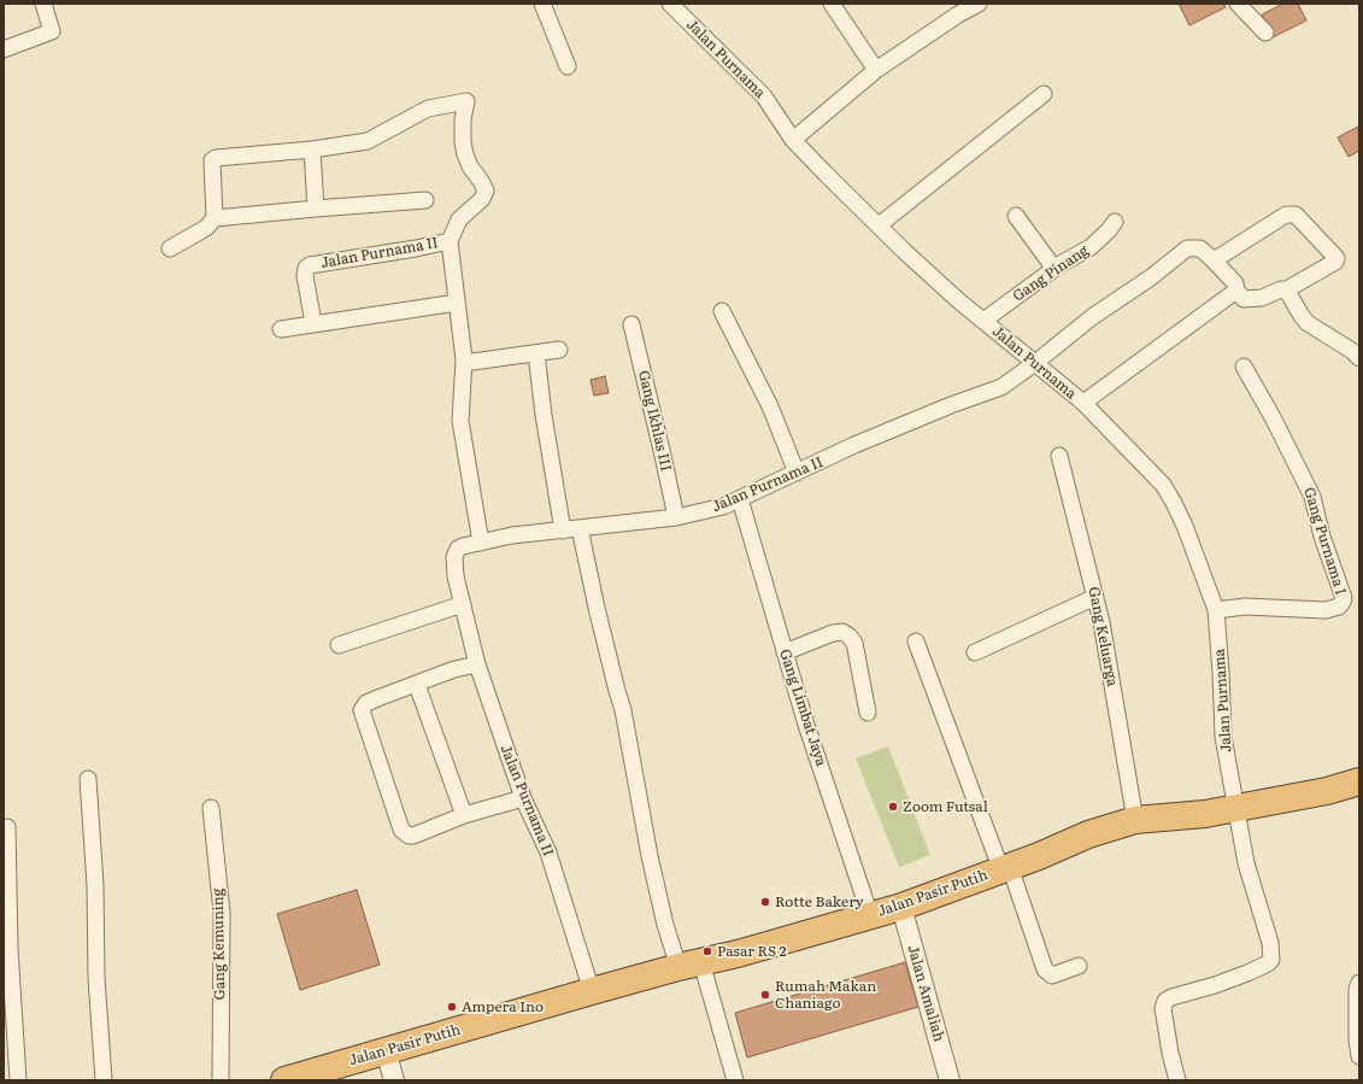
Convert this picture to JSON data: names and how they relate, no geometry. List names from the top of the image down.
{
  "streets": {
    "highway": ["Jalan Pasir Putih"],
    "street": [
      "Jalan Purnama",
      "Jalan Purnama II",
      "Gang Pinang",
      "Gang Ikhlas III",
      "Gang Purnama I",
      "Gang Keluarga",
      "Gang Limbat Jaya",
      "Gang Kemuning",
      "Jalan Amaliah"
    ]
  },
  "crossings": [
    ["Jalan Purnama", "Jalan Purnama II"],
    ["Jalan Purnama", "Gang Pinang"],
    ["Jalan Purnama", "Gang Purnama I"],
    ["Jalan Purnama", "Jalan Pasir Putih"],
    ["Jalan Purnama II", "Gang Ikhlas III"],
    ["Jalan Purnama II", "Gang Limbat Jaya"],
    ["Jalan Purnama II", "Jalan Pasir Putih"],
    ["Gang Keluarga", "Jalan Pasir Putih"],
    ["Gang Limbat Jaya", "Jalan Pasir Putih"],
    ["Jalan Pasir Putih", "Jalan Amaliah"]
  ],
  "places": [
    "Zoom Futsal",
    "Rotte Bakery",
    "Pasar RS 2",
    "Rumah Makan Chaniago",
    "Ampera Ino"
  ]
}
